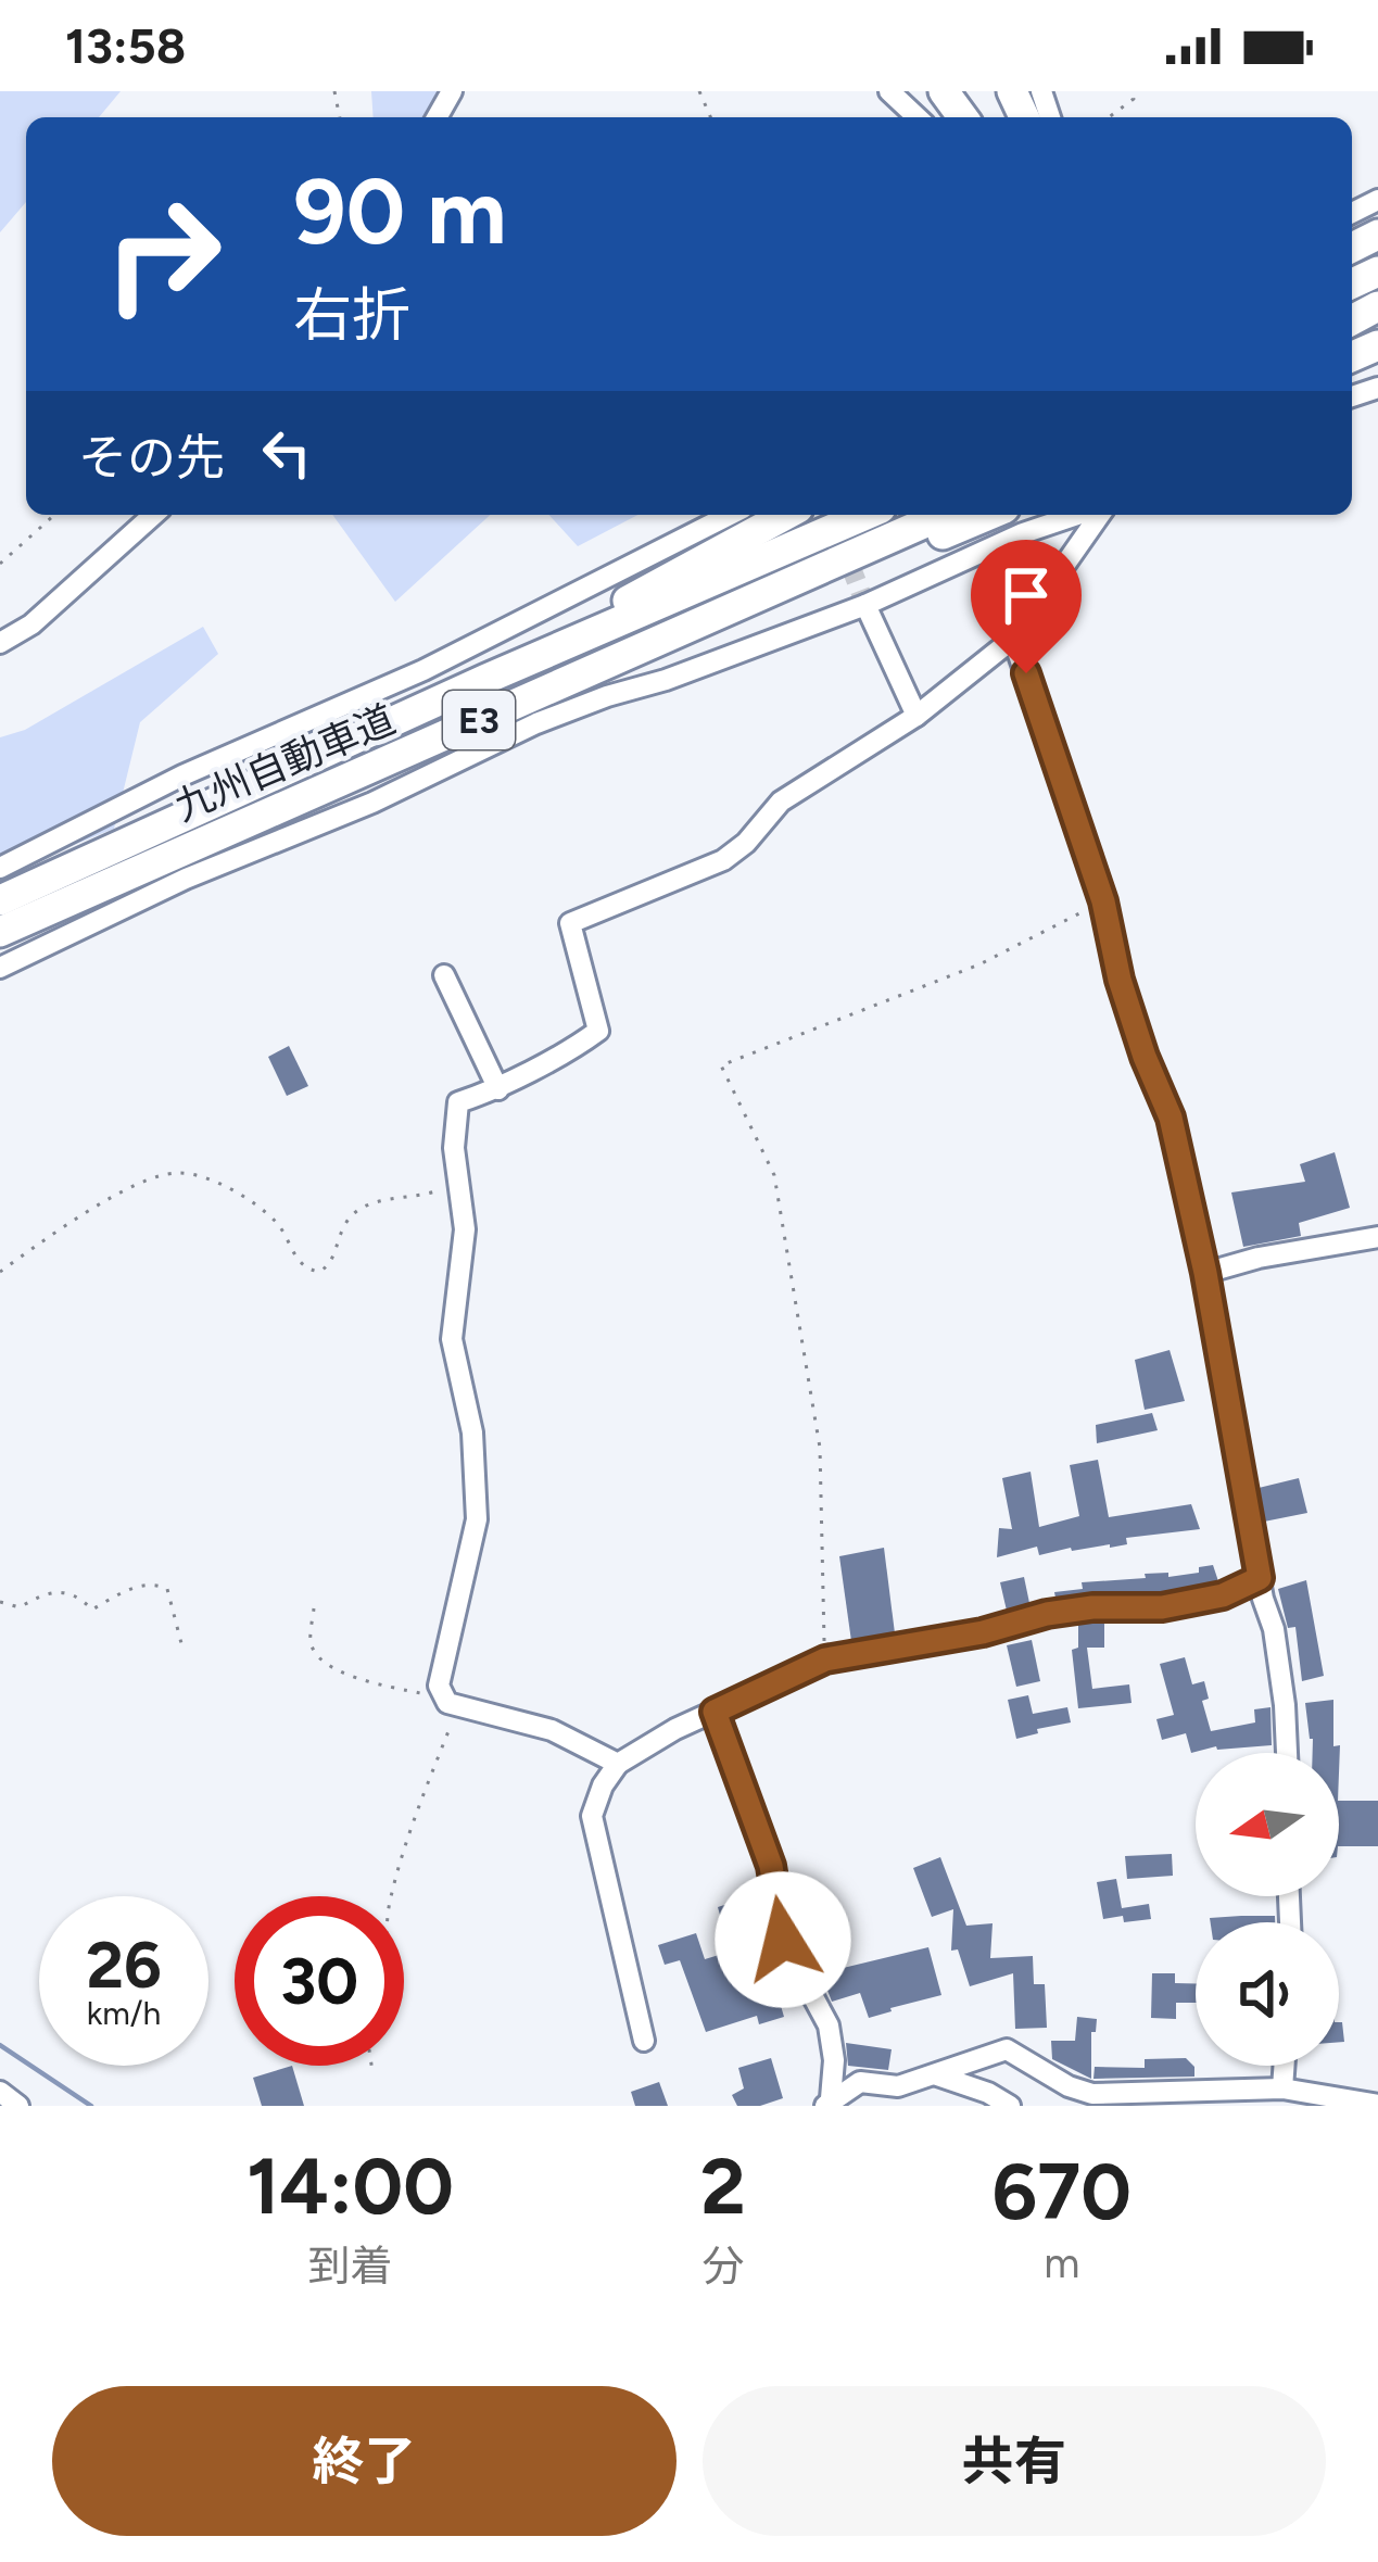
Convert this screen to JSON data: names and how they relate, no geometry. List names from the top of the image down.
{
  "streets": {
    "highway": ["E3", "九州自動車道"]
  },
  "north": "left",
  "page": {
    "status": "13:58",
    "turn": ["90 m", "右折"],
    "then": "その先",
    "speed": "26 km/h",
    "limit": "30",
    "eta": [
      "14:00",
      "到着",
      "2",
      "分",
      "670",
      "m"
    ],
    "buttons": ["終了", "共有"]
  }
}
